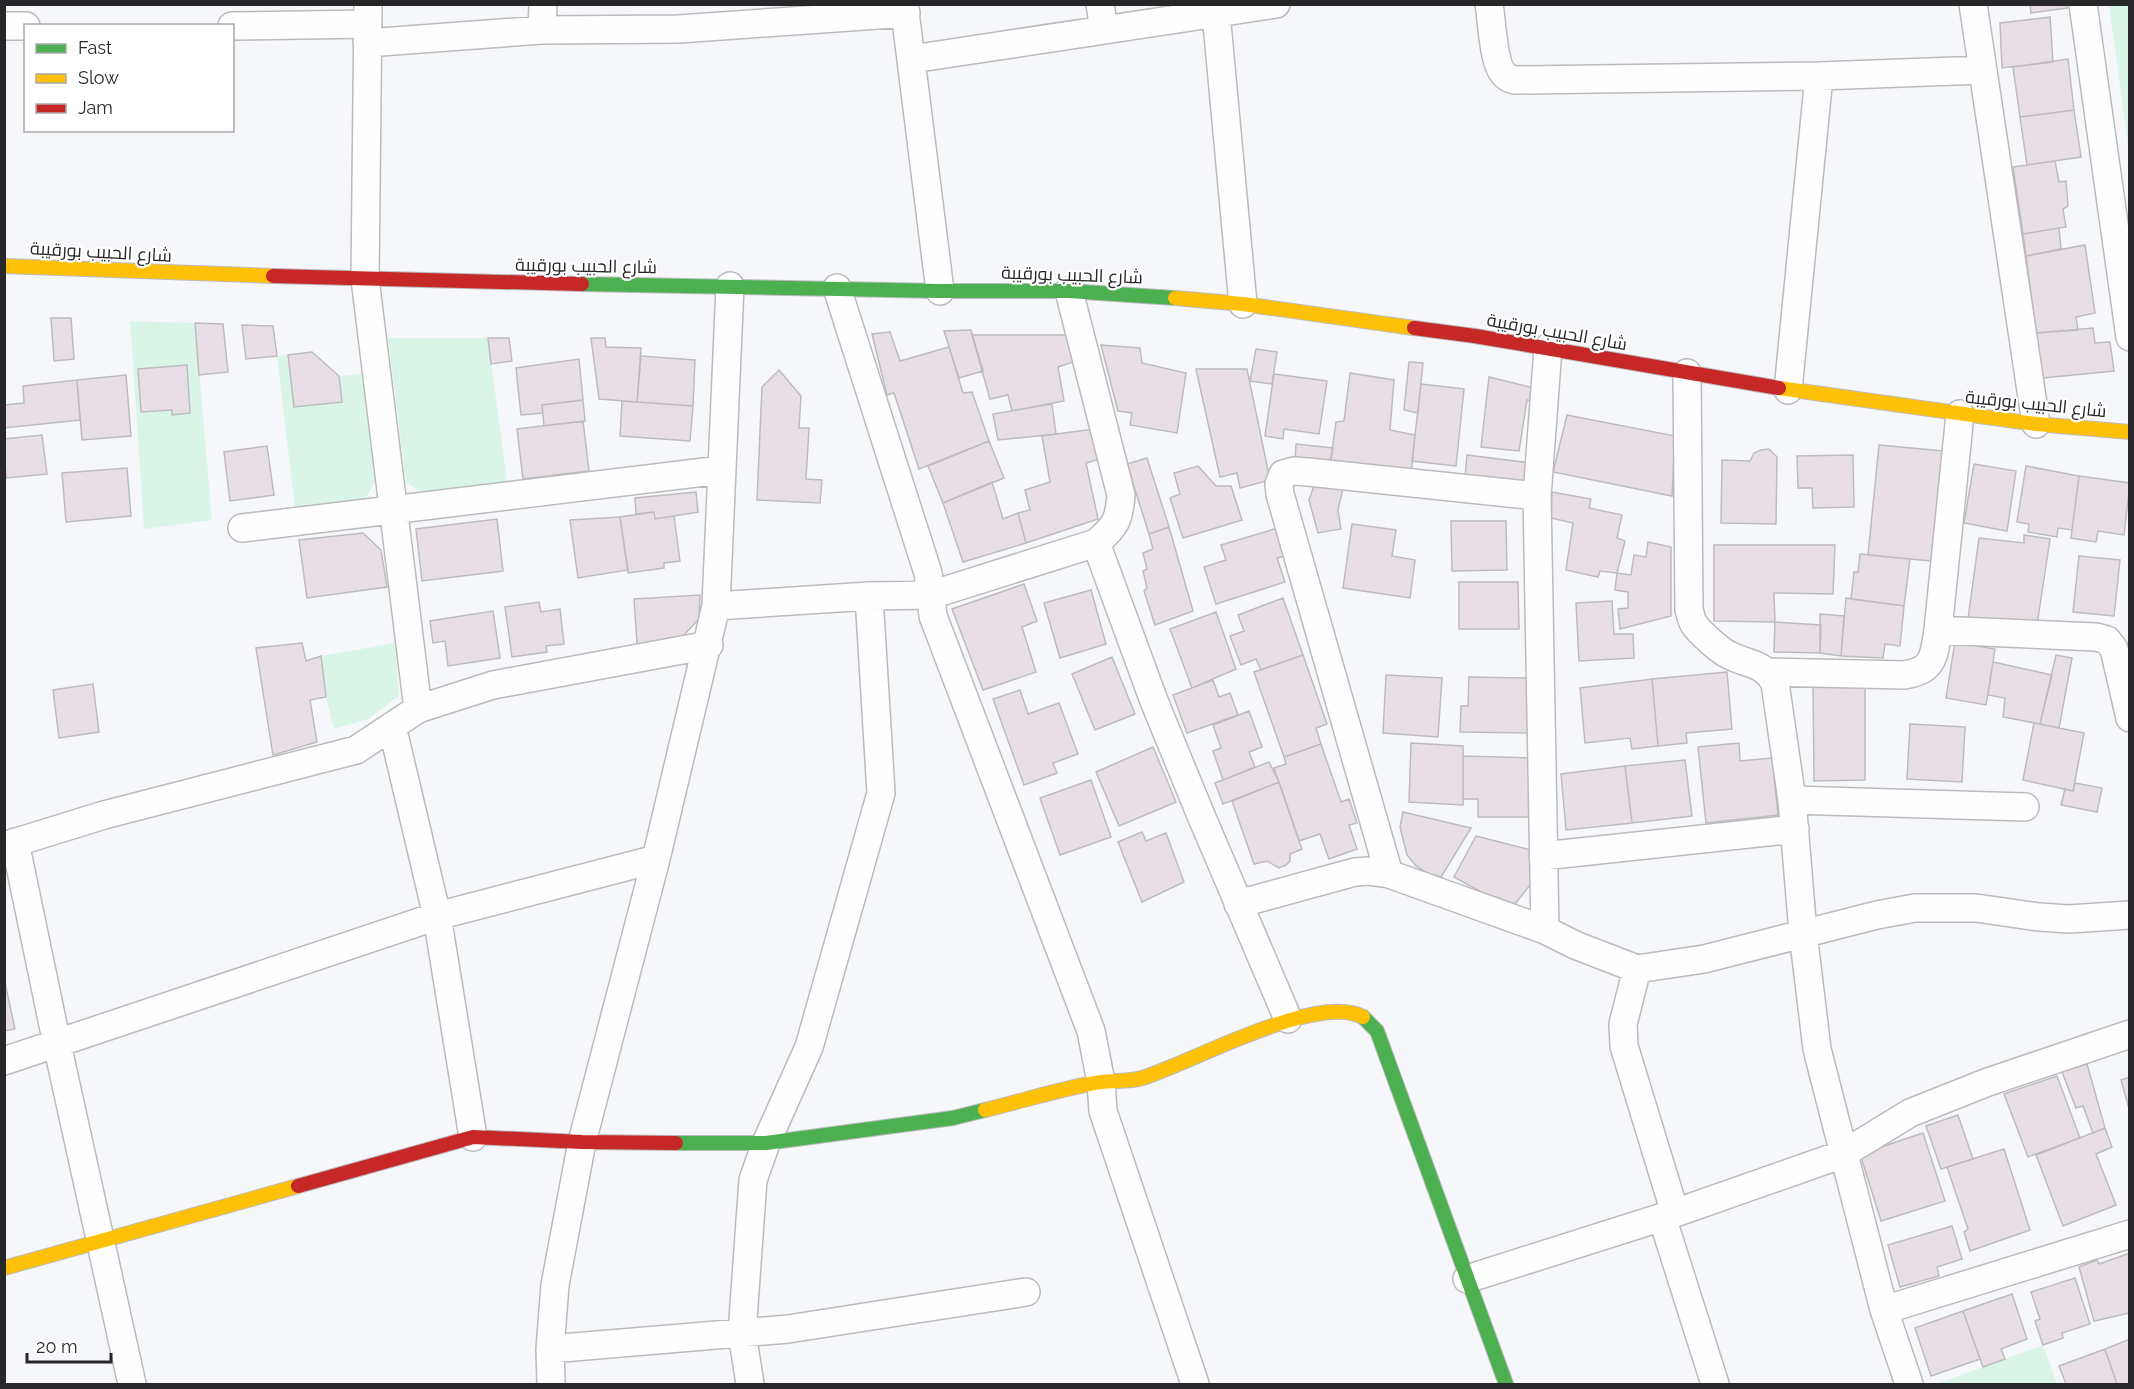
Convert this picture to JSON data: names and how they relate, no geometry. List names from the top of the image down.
{
  "streets": {
    "street": ["شارع الحبيب بورقيبة"]
  },
  "legend": ["Fast", "Slow", "Jam"],
  "scale_bar": "20 m"
}
